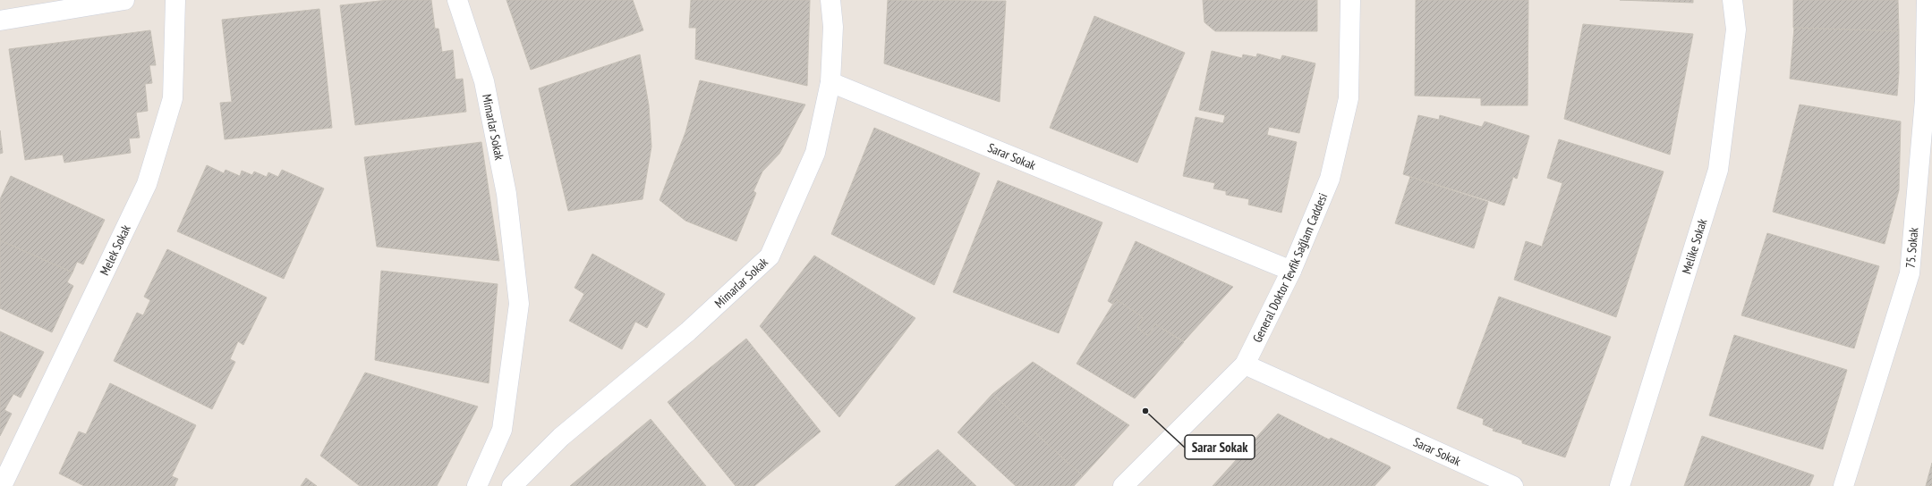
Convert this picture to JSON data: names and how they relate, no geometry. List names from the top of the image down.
{
  "streets": {
    "street": [
      "Mimarlar Sokak",
      "Sarar Sokak",
      "Melike Sokak",
      "75. Sokak",
      "Melek Sokak",
      "General Doktor Tevfik Sağlam Caddesi"
    ]
  },
  "crossings": [
    ["Mimarlar Sokak", "Sarar Sokak"],
    ["Sarar Sokak", "General Doktor Tevfik Sağlam Caddesi"]
  ],
  "places": ["Sarar Sokak"]
}
